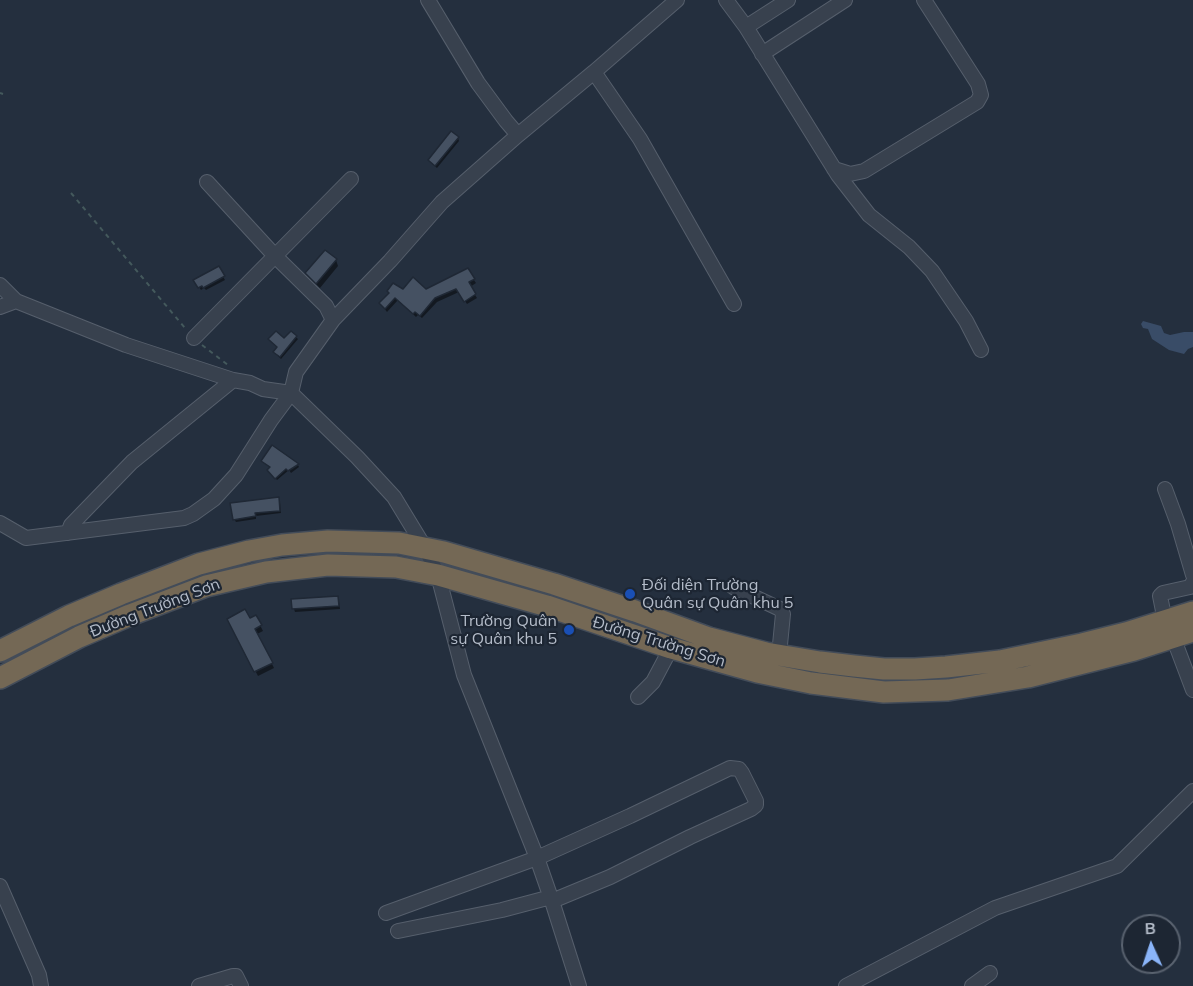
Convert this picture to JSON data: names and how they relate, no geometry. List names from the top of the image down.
{
  "streets": {
    "highway": ["Đường Trường Sơn"]
  },
  "places": ["Đối diện Trường Quân sự Quân khu 5", "Trường Quân sự Quân khu 5"],
  "north": "top"
}
